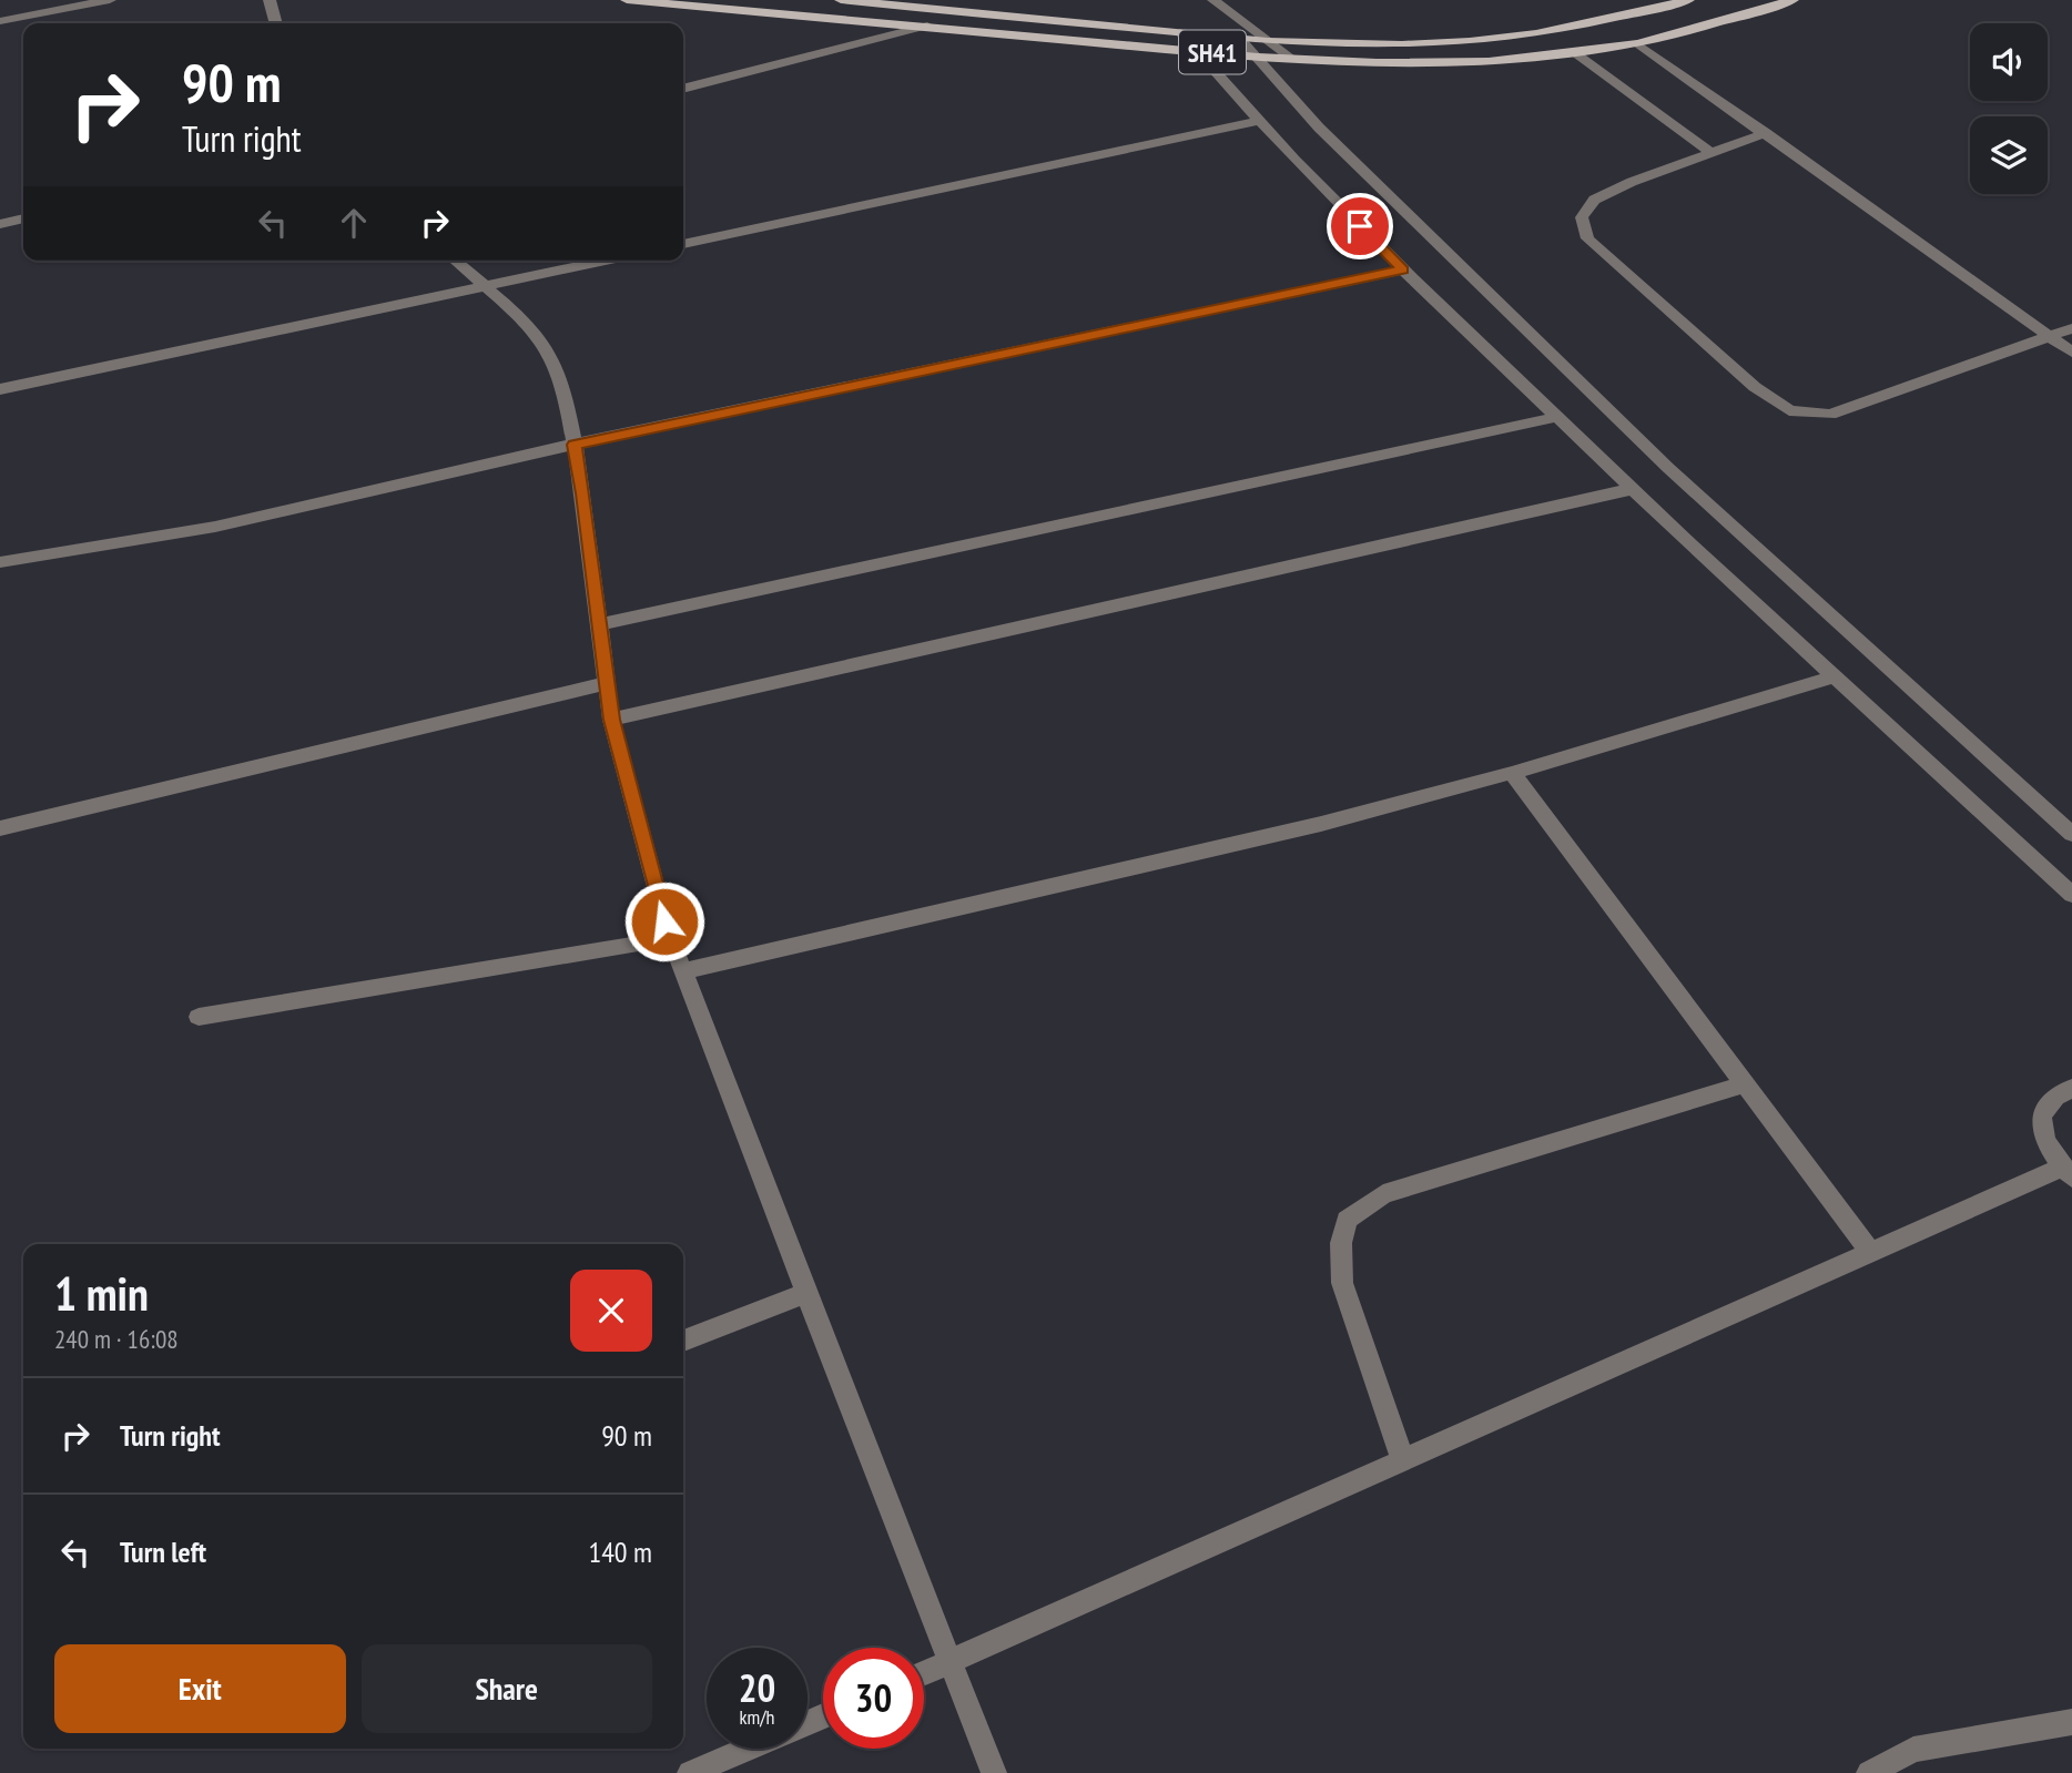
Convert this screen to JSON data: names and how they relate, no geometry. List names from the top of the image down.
{
  "streets": {
    "main road": ["SH41"]
  },
  "page": {
    "turn": ["90 m", "Turn right"],
    "heading": ["1 min", "240 m · 16:08"],
    "list": [
      {
        "name": "Turn right",
        "value": "90 m"
      },
      {
        "name": "Turn left",
        "value": "140 m"
      }
    ],
    "buttons": ["Exit", "Share"],
    "speed": "20 km/h",
    "limit": "30"
  }
}
